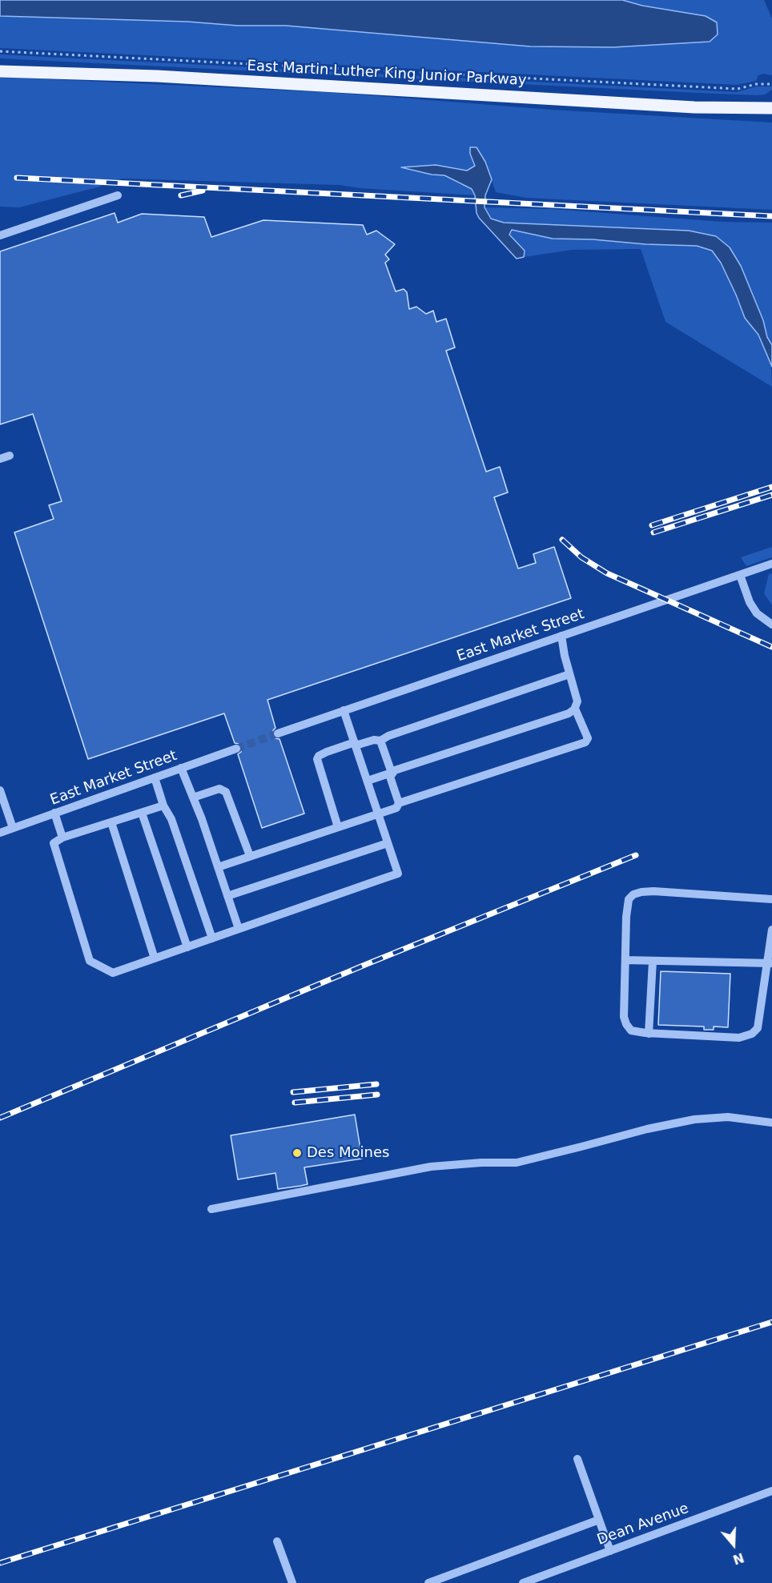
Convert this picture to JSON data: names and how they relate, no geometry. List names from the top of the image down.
{
  "streets": {
    "main road": ["East Martin Luther King Junior Parkway"],
    "street": ["East Market Street", "Dean Avenue"]
  },
  "places": ["Des Moines"],
  "north": "bottom"
}
